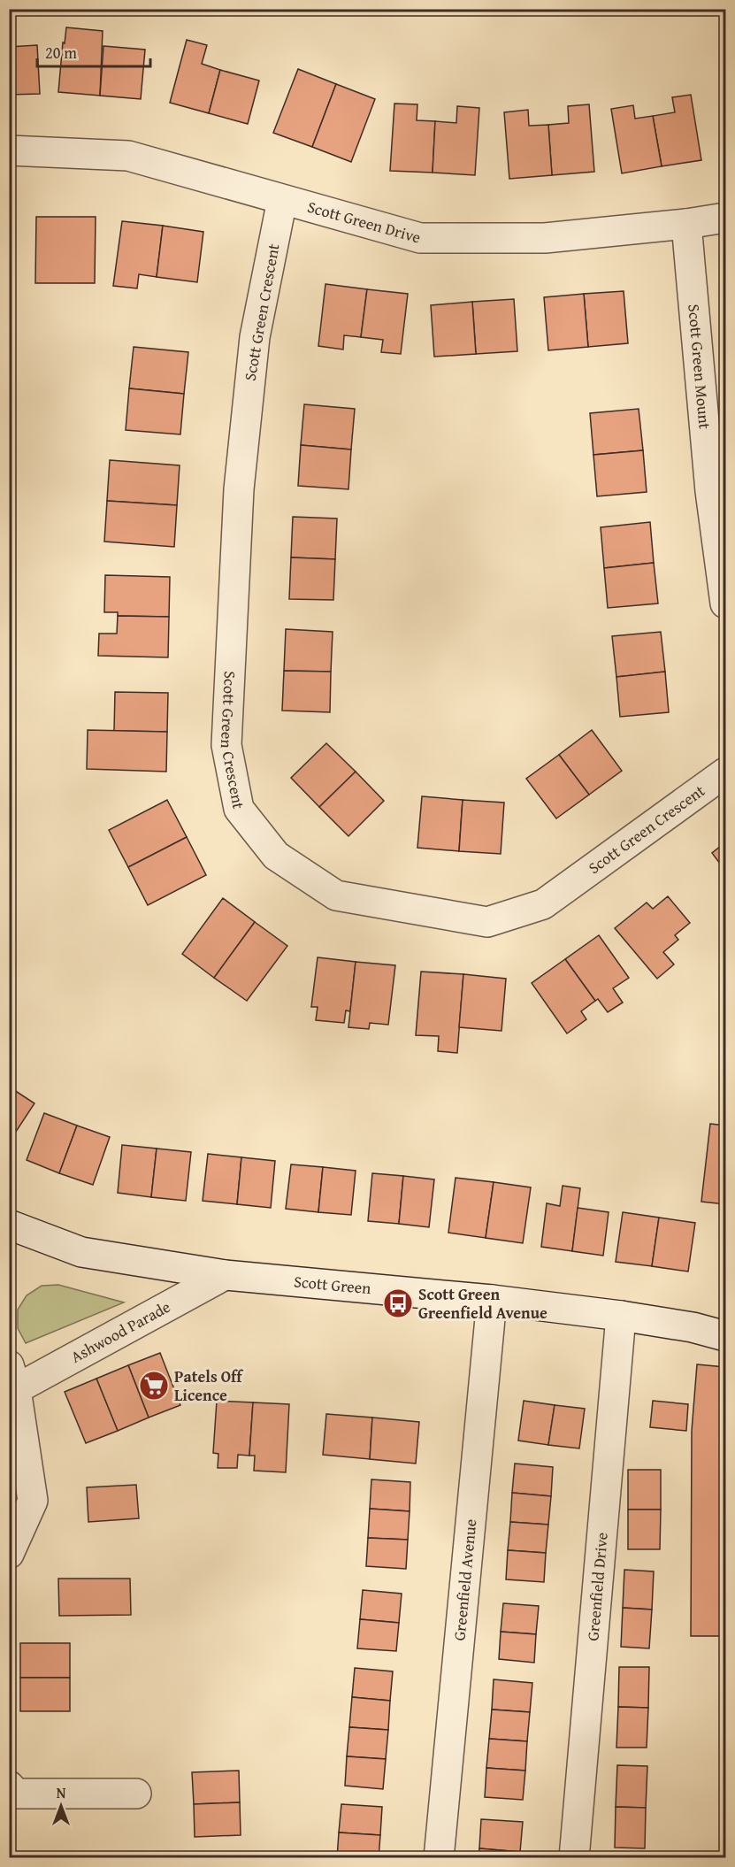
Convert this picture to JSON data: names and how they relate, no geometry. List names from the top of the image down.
{
  "streets": {
    "street": [
      "Scott Green Drive",
      "Scott Green Crescent",
      "Scott Green Mount",
      "Scott Green",
      "Ashwood Parade",
      "Greenfield Avenue",
      "Greenfield Drive"
    ]
  },
  "crossings": [
    ["Scott Green Drive", "Scott Green Crescent"],
    ["Scott Green Drive", "Scott Green Mount"],
    ["Scott Green", "Ashwood Parade"],
    ["Scott Green", "Greenfield Avenue"],
    ["Scott Green", "Greenfield Drive"]
  ],
  "places": {
    "bus stop": ["Scott Green Greenfield Avenue"],
    "supermarket": ["Patels Off Licence"]
  },
  "scale_bar": "20 m",
  "north": "top"
}
